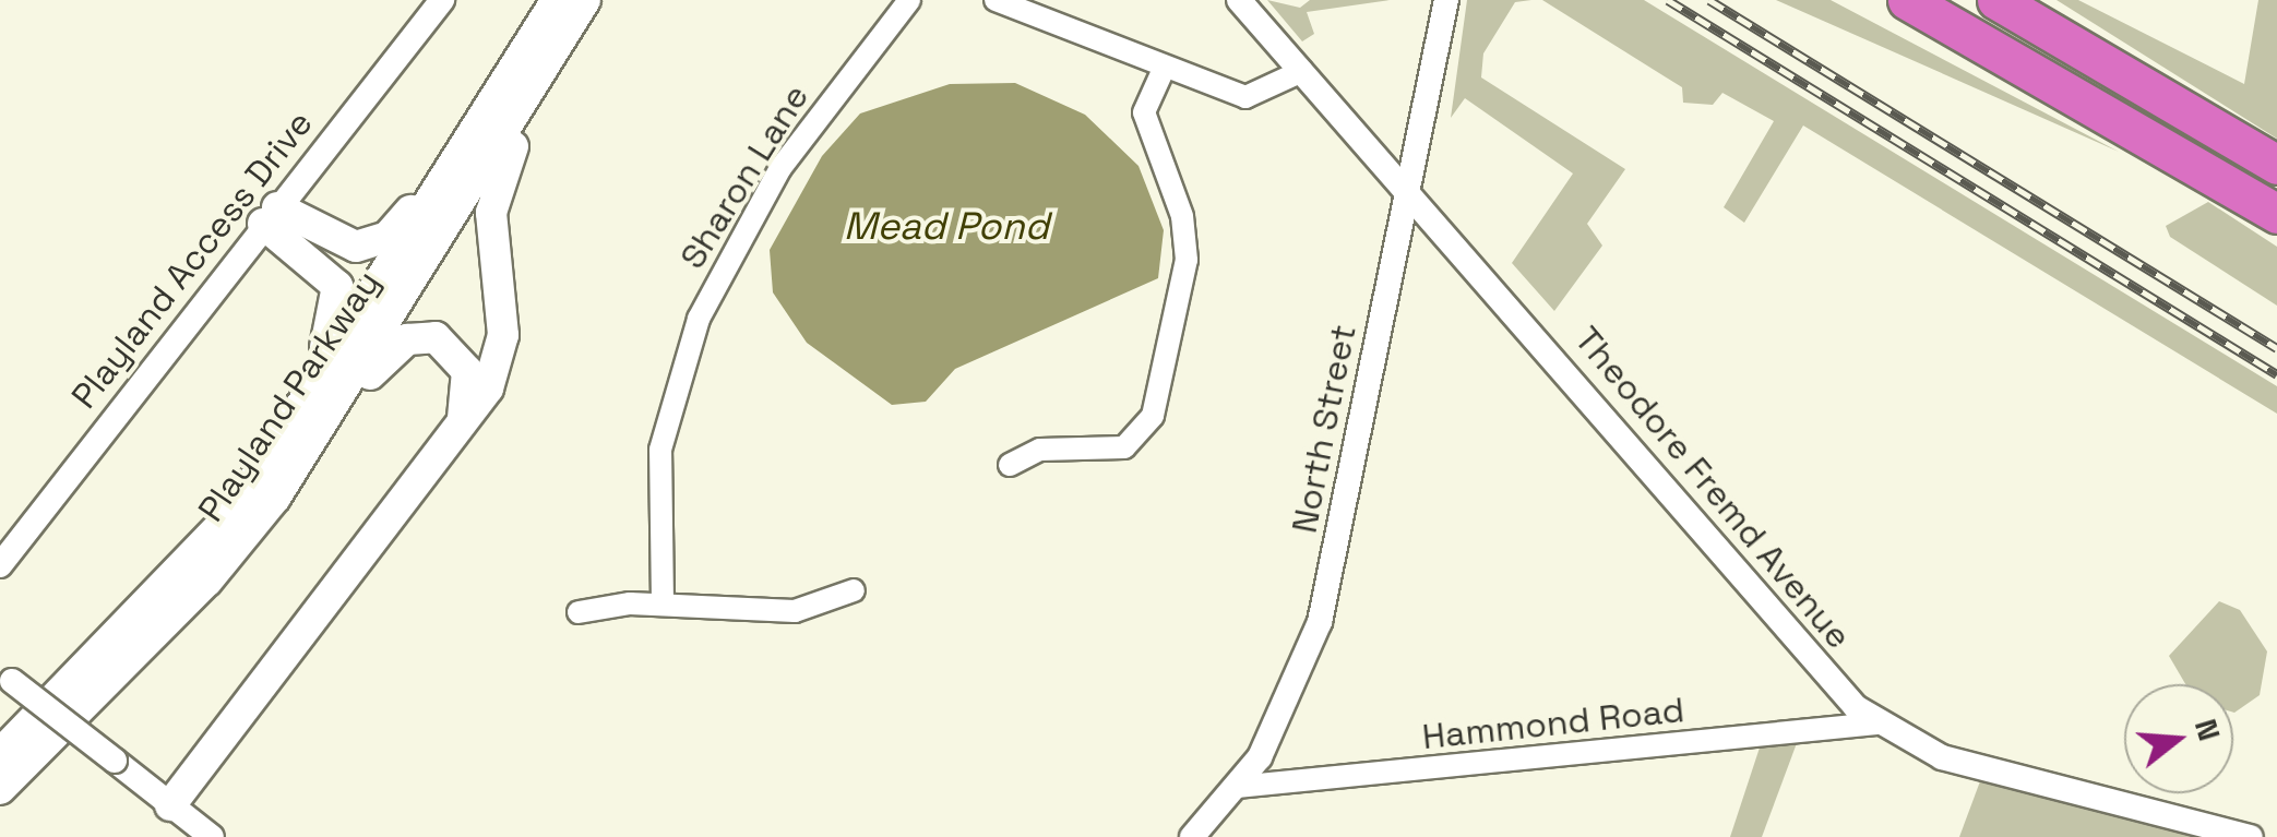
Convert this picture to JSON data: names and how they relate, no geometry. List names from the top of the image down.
{
  "streets": {
    "main road": ["Playland Parkway"],
    "street": [
      "Sharon Lane",
      "Playland Access Drive",
      "North Street",
      "Theodore Fremd Avenue",
      "Hammond Road"
    ]
  },
  "crossings": [
    ["North Street", "Theodore Fremd Avenue"],
    ["North Street", "Hammond Road"],
    ["Theodore Fremd Avenue", "Hammond Road"]
  ],
  "water": ["Mead Pond"],
  "north": "right"
}
